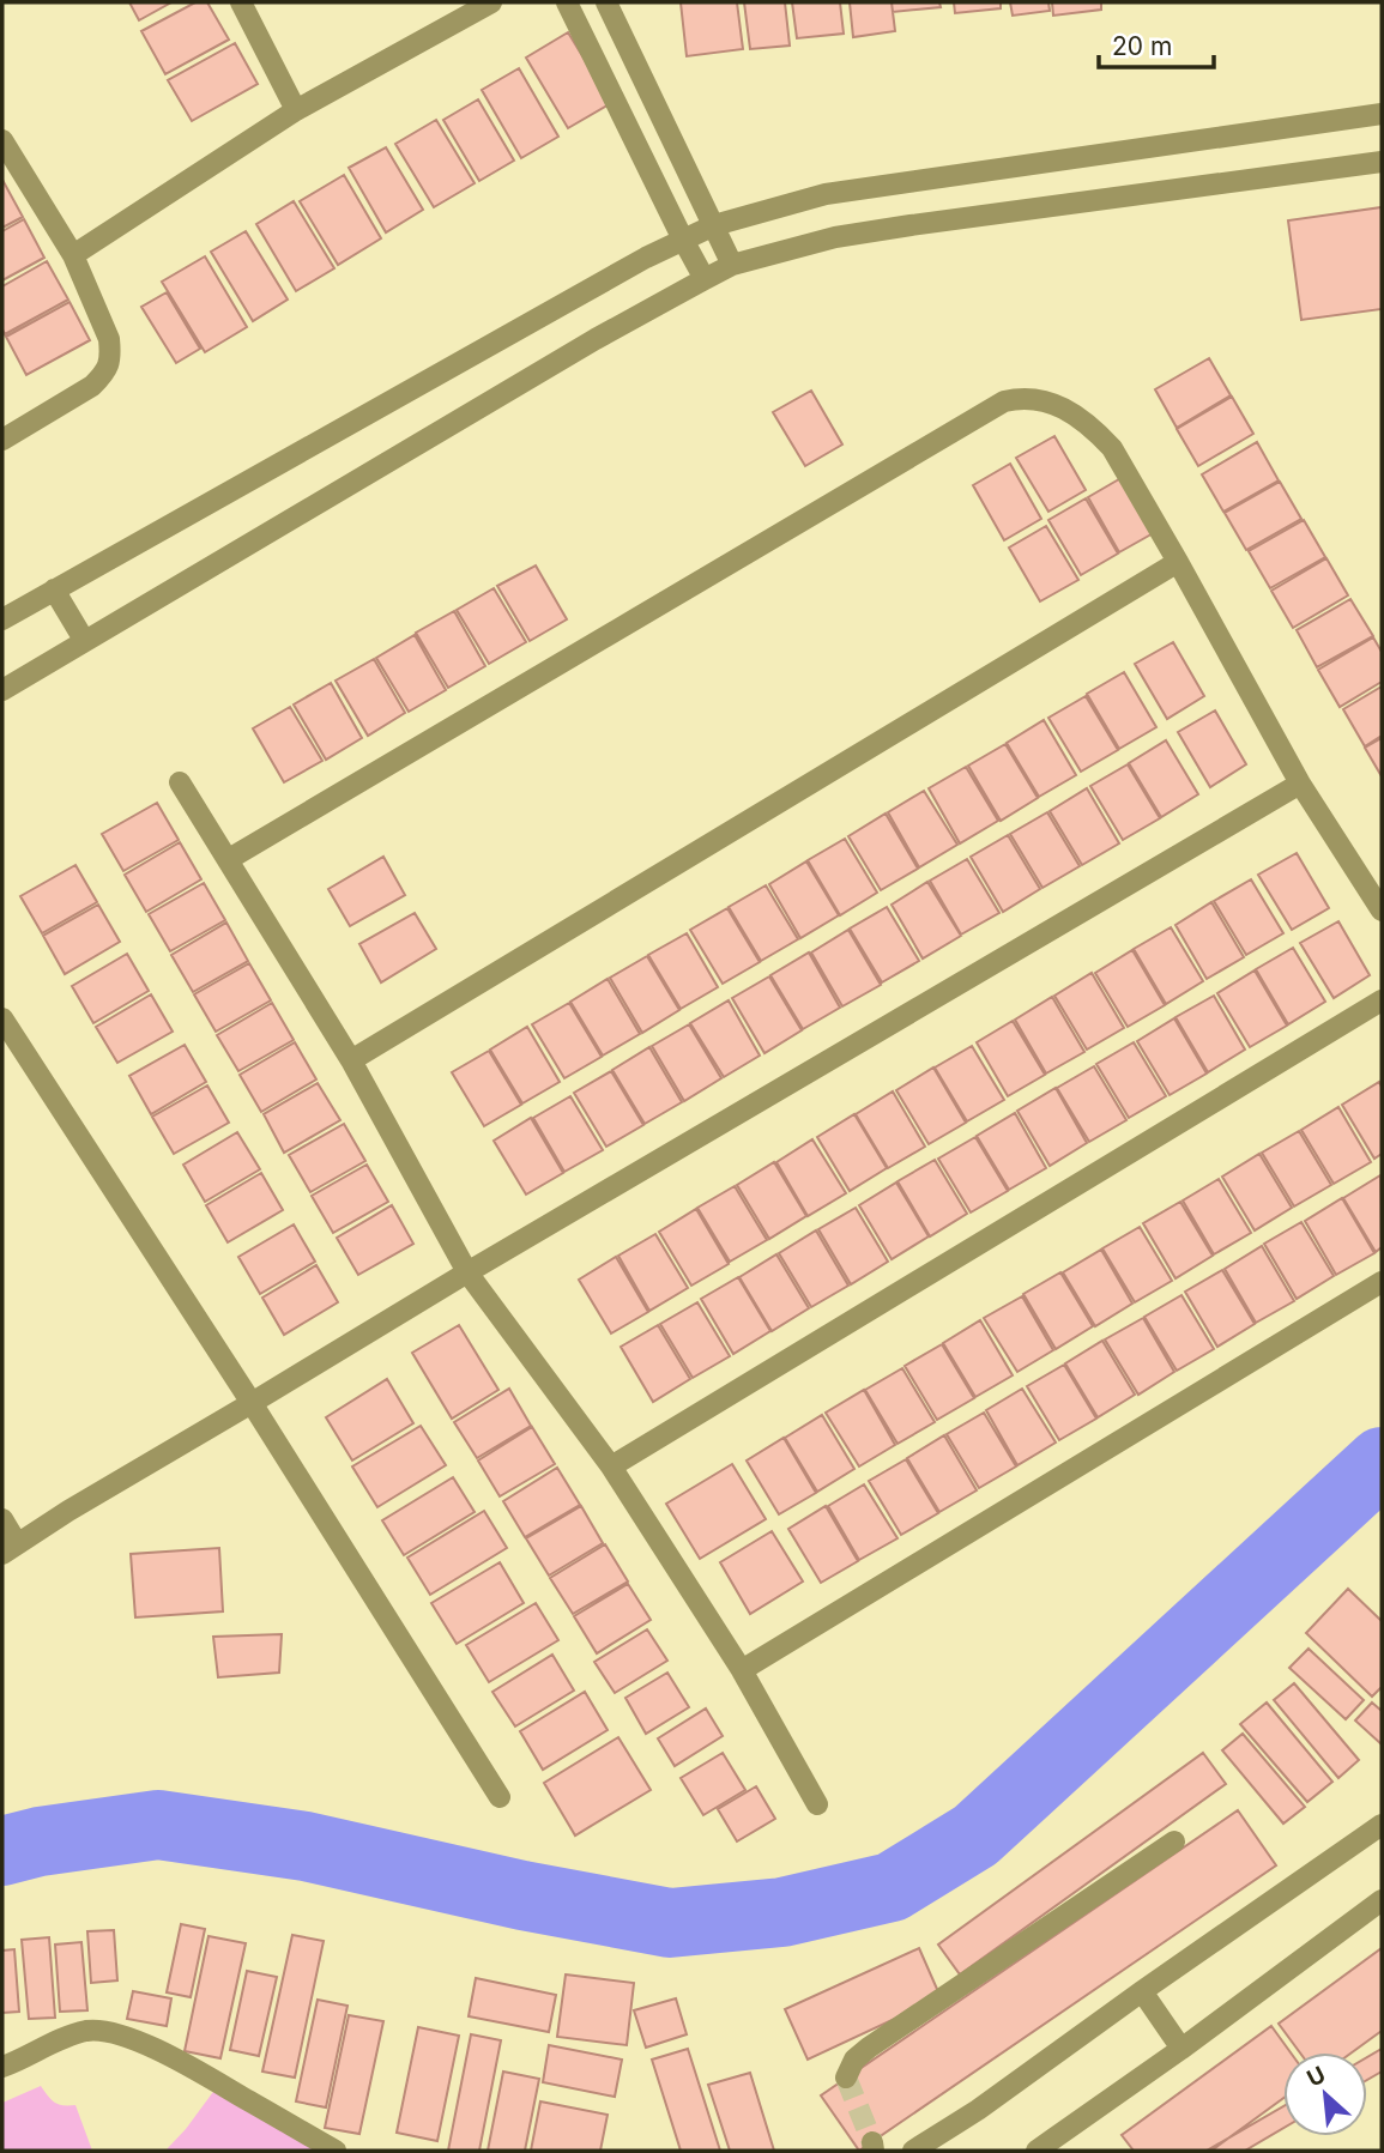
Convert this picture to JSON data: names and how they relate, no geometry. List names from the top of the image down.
{
  "scale_bar": "20 m",
  "north": "top left"
}
